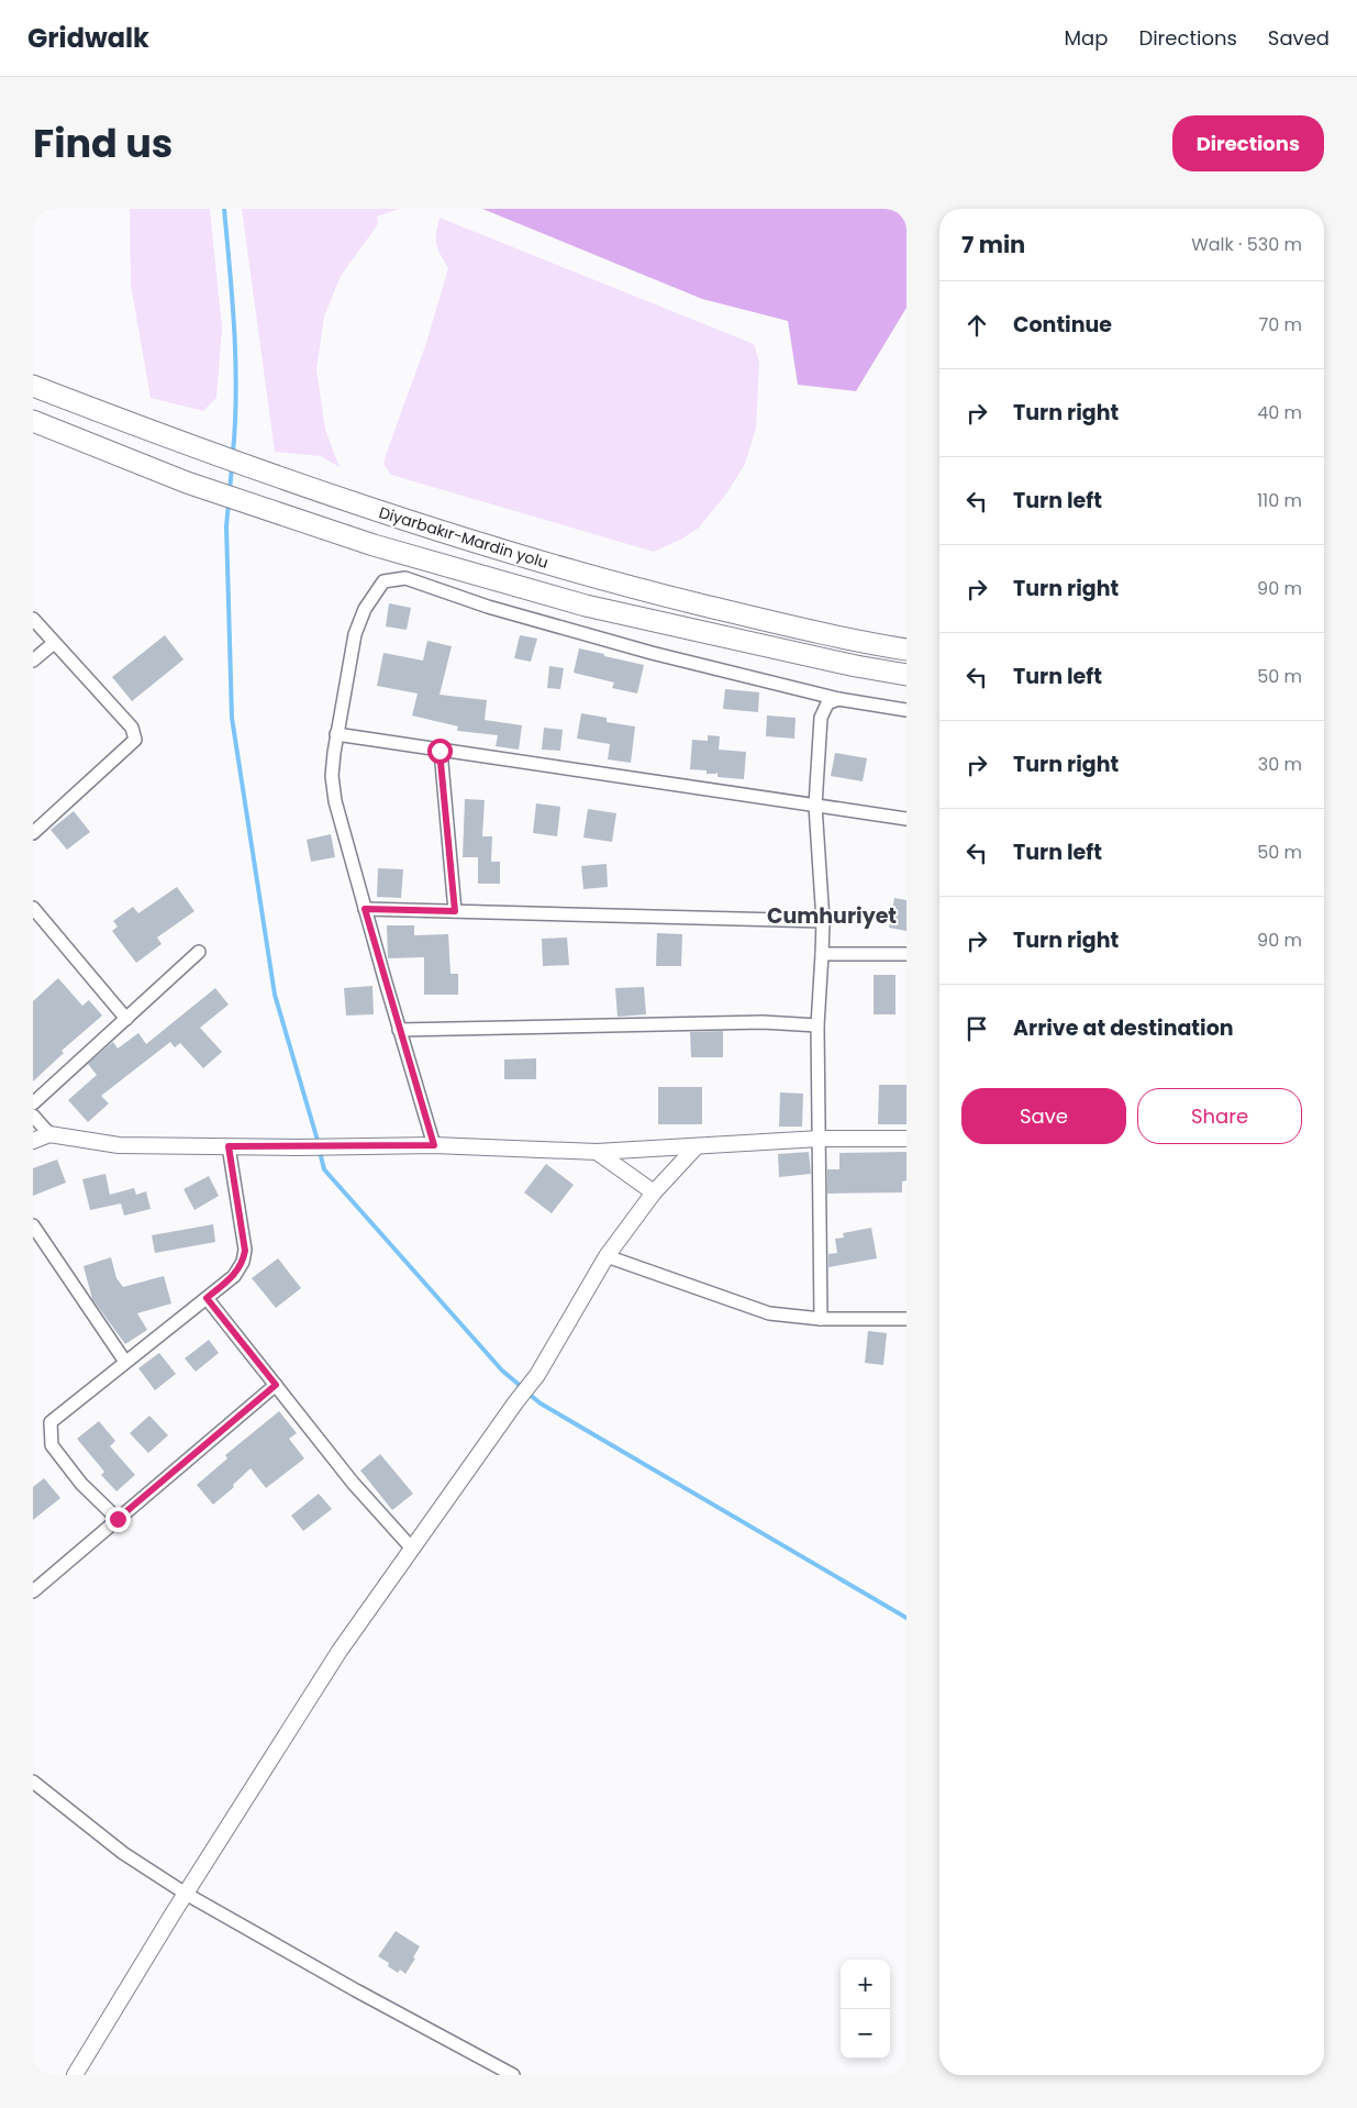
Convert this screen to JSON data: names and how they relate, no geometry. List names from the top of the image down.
{
  "streets": {
    "highway": ["Diyarbakır-Mardin yolu"]
  },
  "districts": ["Cumhuriyet"],
  "page": {
    "header": "Gridwalk",
    "nav": ["Map", "Directions", "Saved"],
    "title": "Find us",
    "buttons": [
      "Directions",
      ["Save", "Share"]
    ],
    "heading": ["7 min", "Walk · 530 m"],
    "list": [
      ["Continue", "70 m"],
      ["Turn right", "40 m"],
      ["Turn left", "110 m"],
      ["Turn right", "90 m"],
      ["Turn left", "50 m"],
      ["Turn right", "30 m"],
      ["Turn left", "50 m"],
      ["Turn right", "90 m"],
      "Arrive at destination"
    ],
    "map_buttons": ["+", "−"]
  }
}
